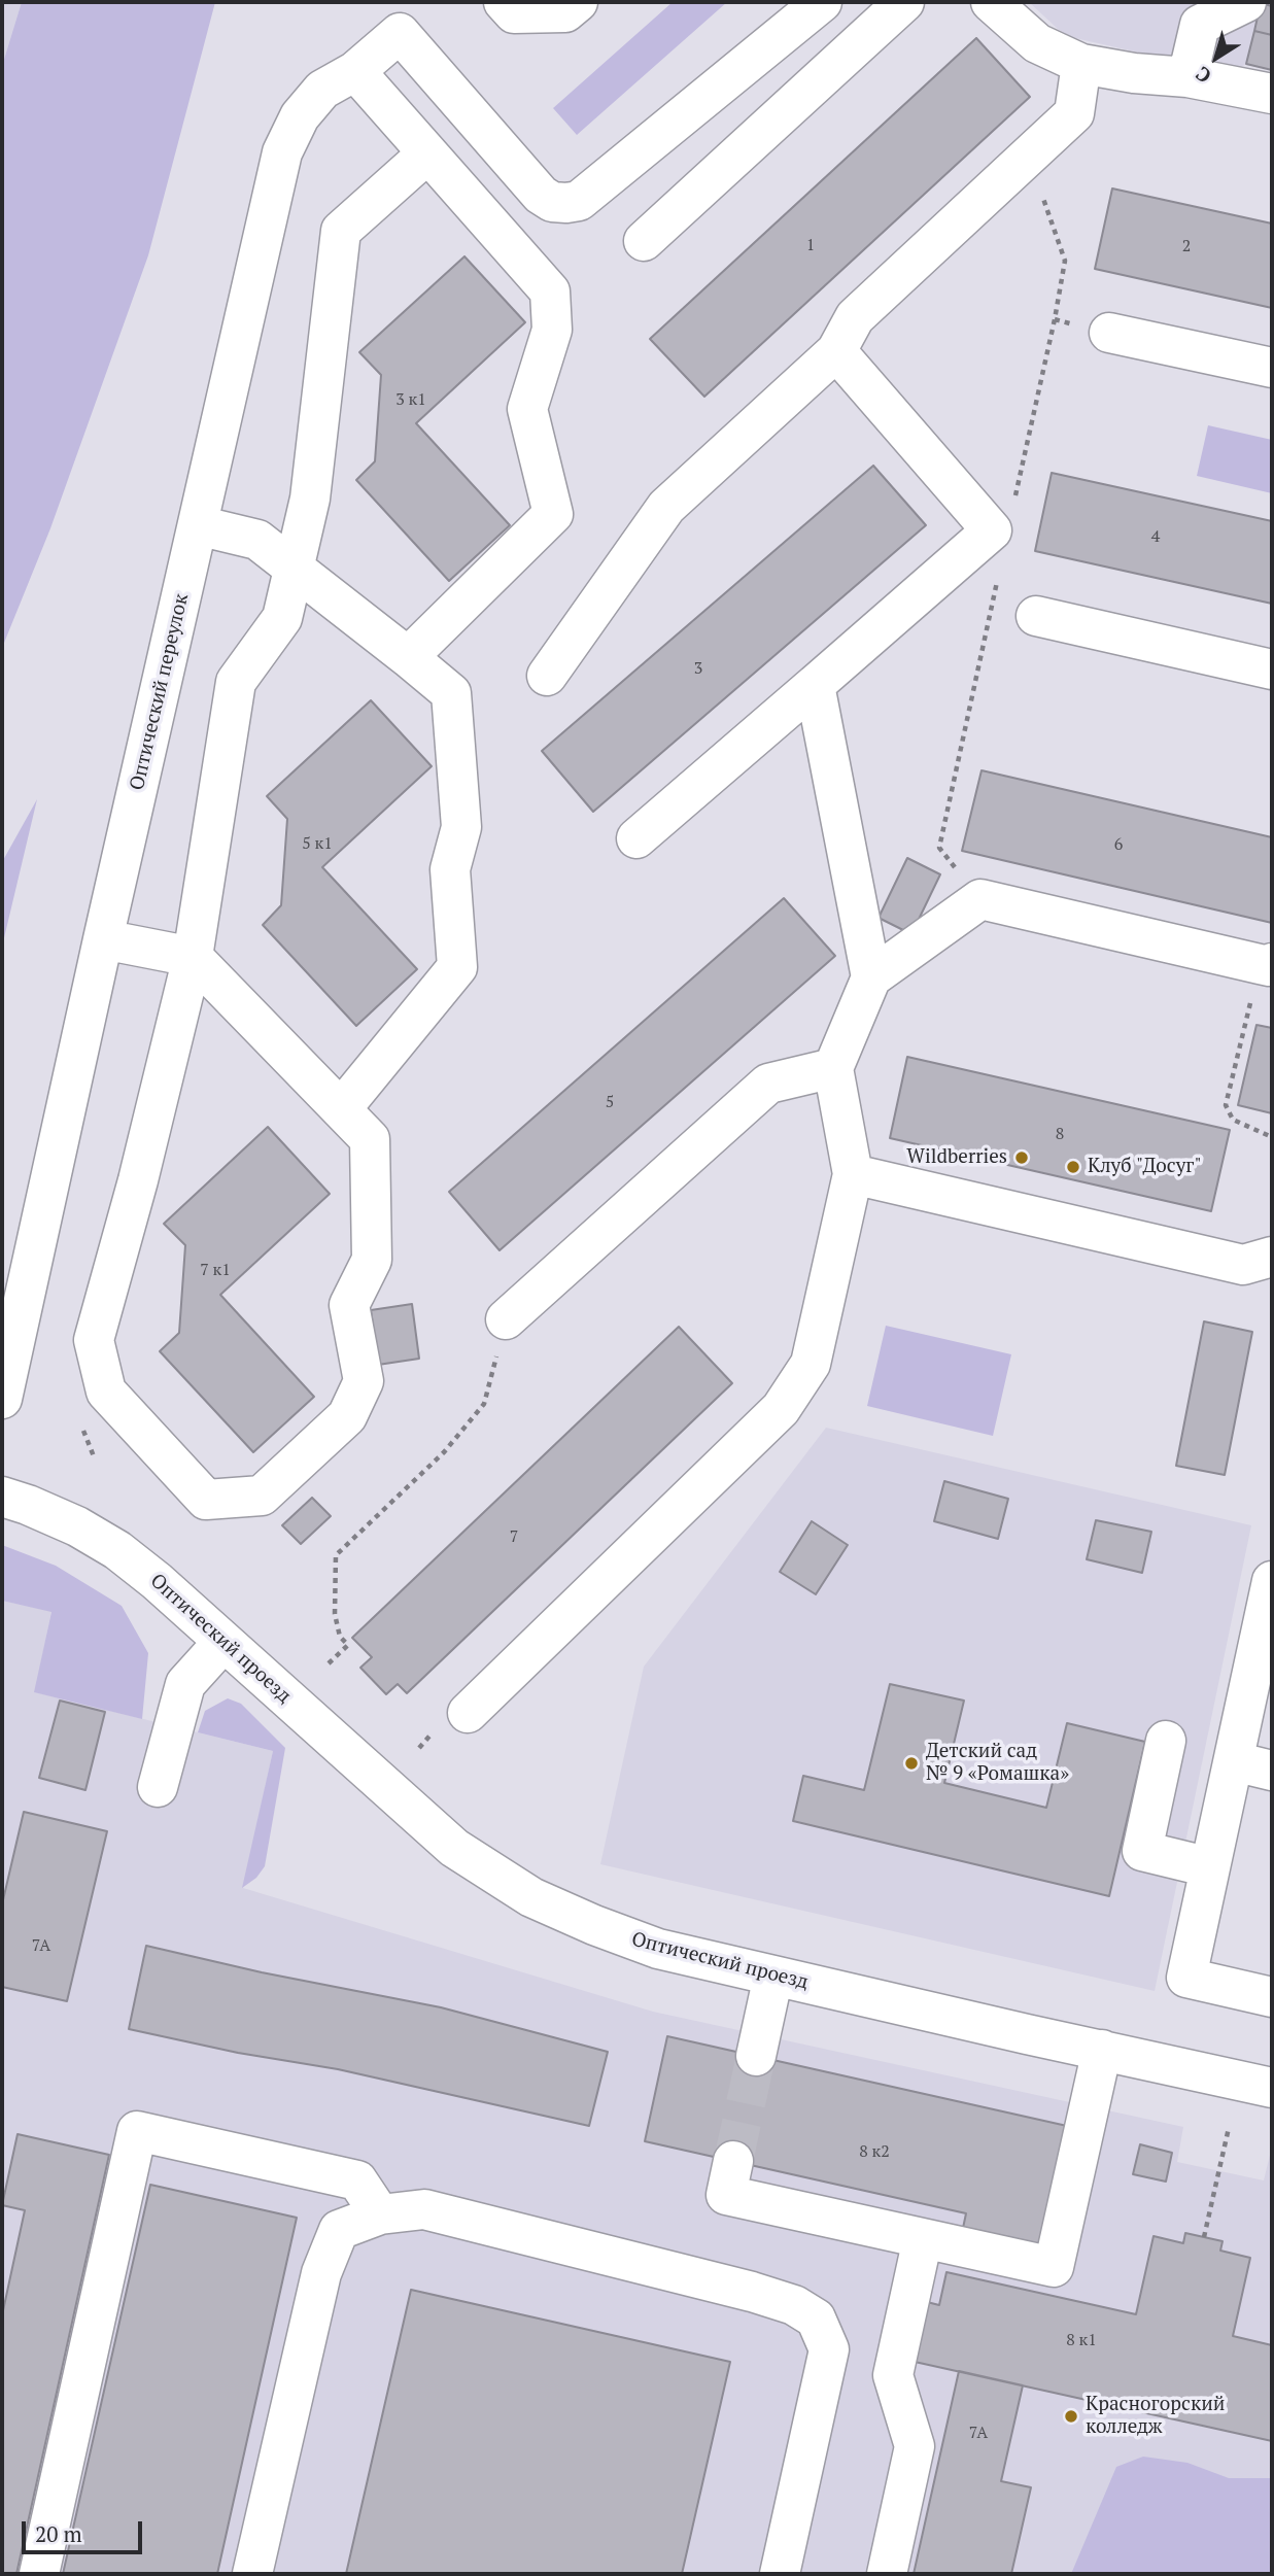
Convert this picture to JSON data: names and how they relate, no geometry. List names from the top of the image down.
{
  "streets": {
    "street": ["Оптический переулок", "Оптический проезд"]
  },
  "places": [
    "Wildberries",
    "Клуб \"Досуг\"",
    "Детский сад № 9 «Ромашка»",
    "Красногорский колледж"
  ],
  "house_numbers": [
    "1",
    "2",
    "3 к1",
    "4",
    "3",
    "5 к1",
    "6",
    "5",
    "8",
    "7 к1",
    "7",
    "7А",
    "8 к2",
    "8 к1",
    "7А"
  ],
  "scale_bar": "20 m",
  "north": "bottom left"
}
